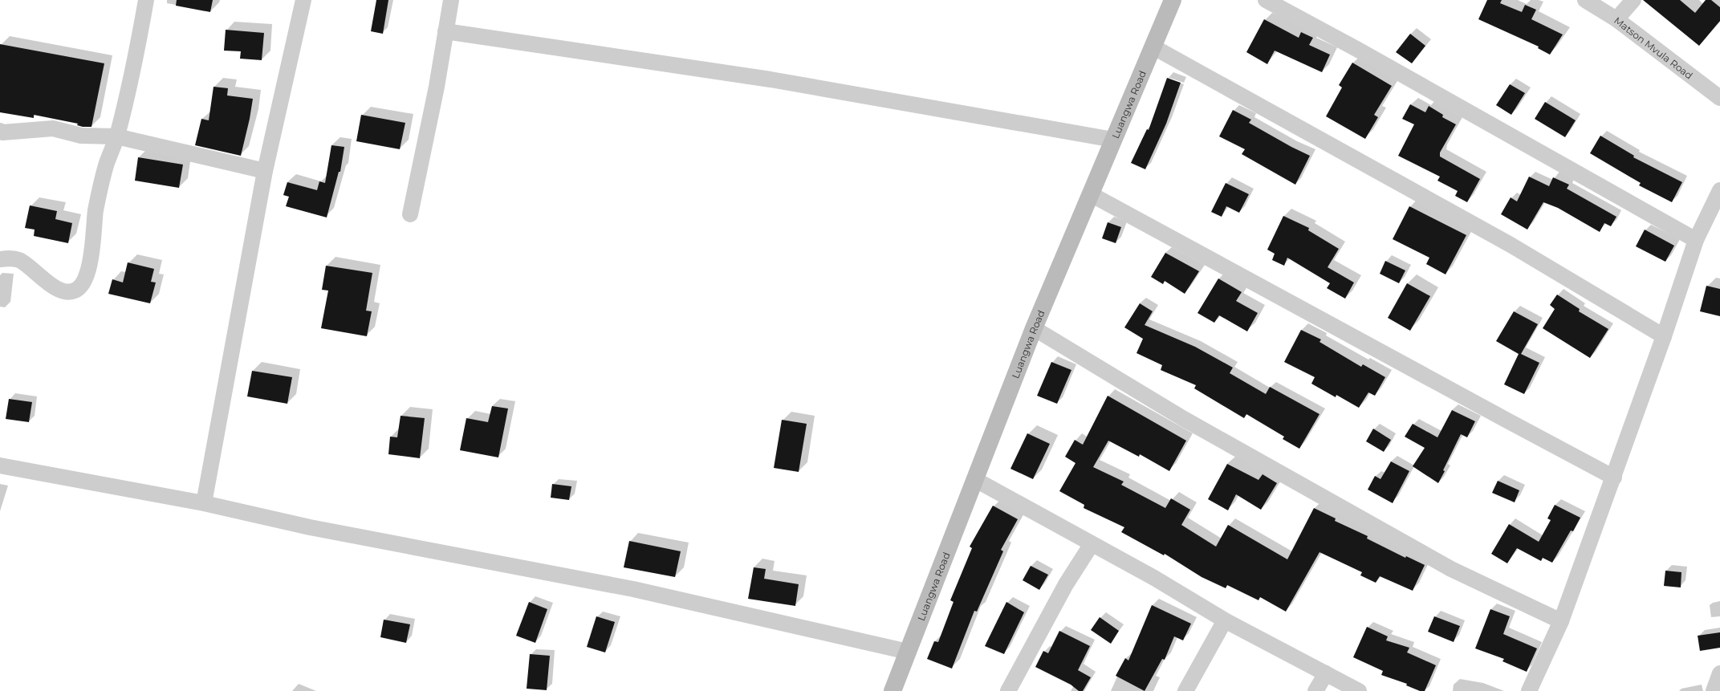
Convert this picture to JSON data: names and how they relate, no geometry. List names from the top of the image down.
{
  "streets": {
    "street": ["Matson Mvula Road", "Luangwa Road"]
  }
}
